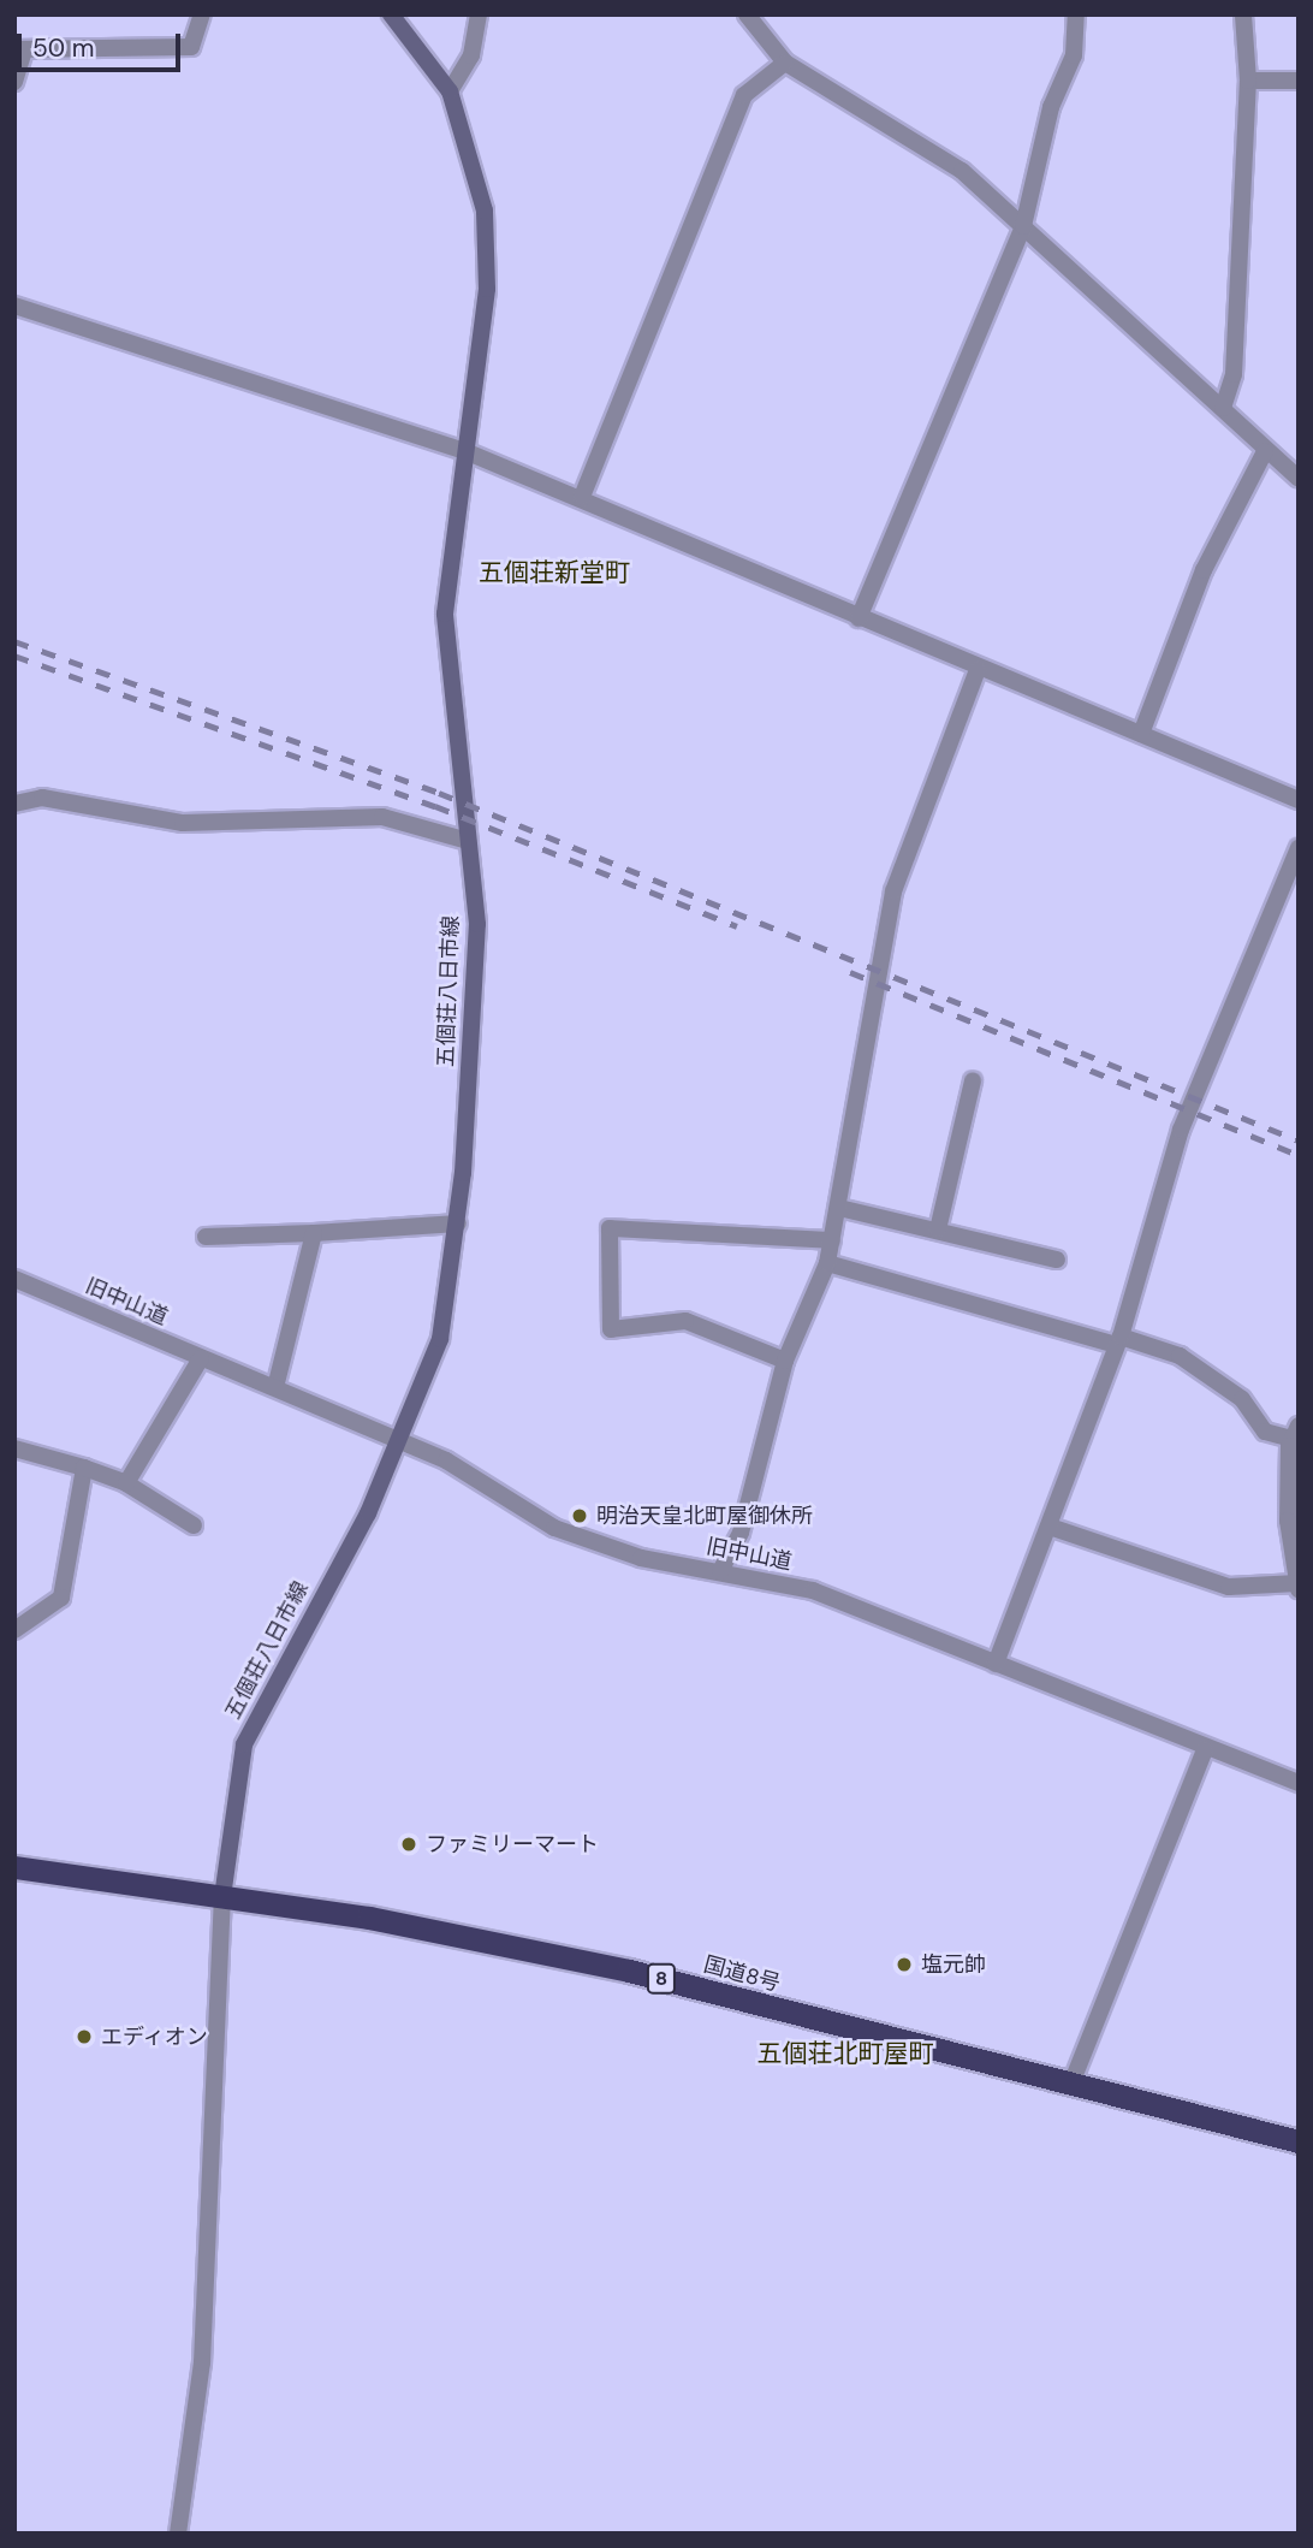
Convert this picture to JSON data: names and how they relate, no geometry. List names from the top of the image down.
{
  "streets": {
    "highway": ["国道8号", "8"],
    "main road": ["五個荘八日市線"],
    "street": ["旧中山道"]
  },
  "crossings": [
    ["五個荘八日市線", "旧中山道"],
    ["五個荘八日市線", "国道8号"]
  ],
  "districts": ["五個荘新堂町", "五個荘北町屋町"],
  "places": [
    "明治天皇北町屋御休所",
    "ファミリーマート",
    "塩元帥",
    "エディオン"
  ],
  "scale_bar": "50 m"
}
